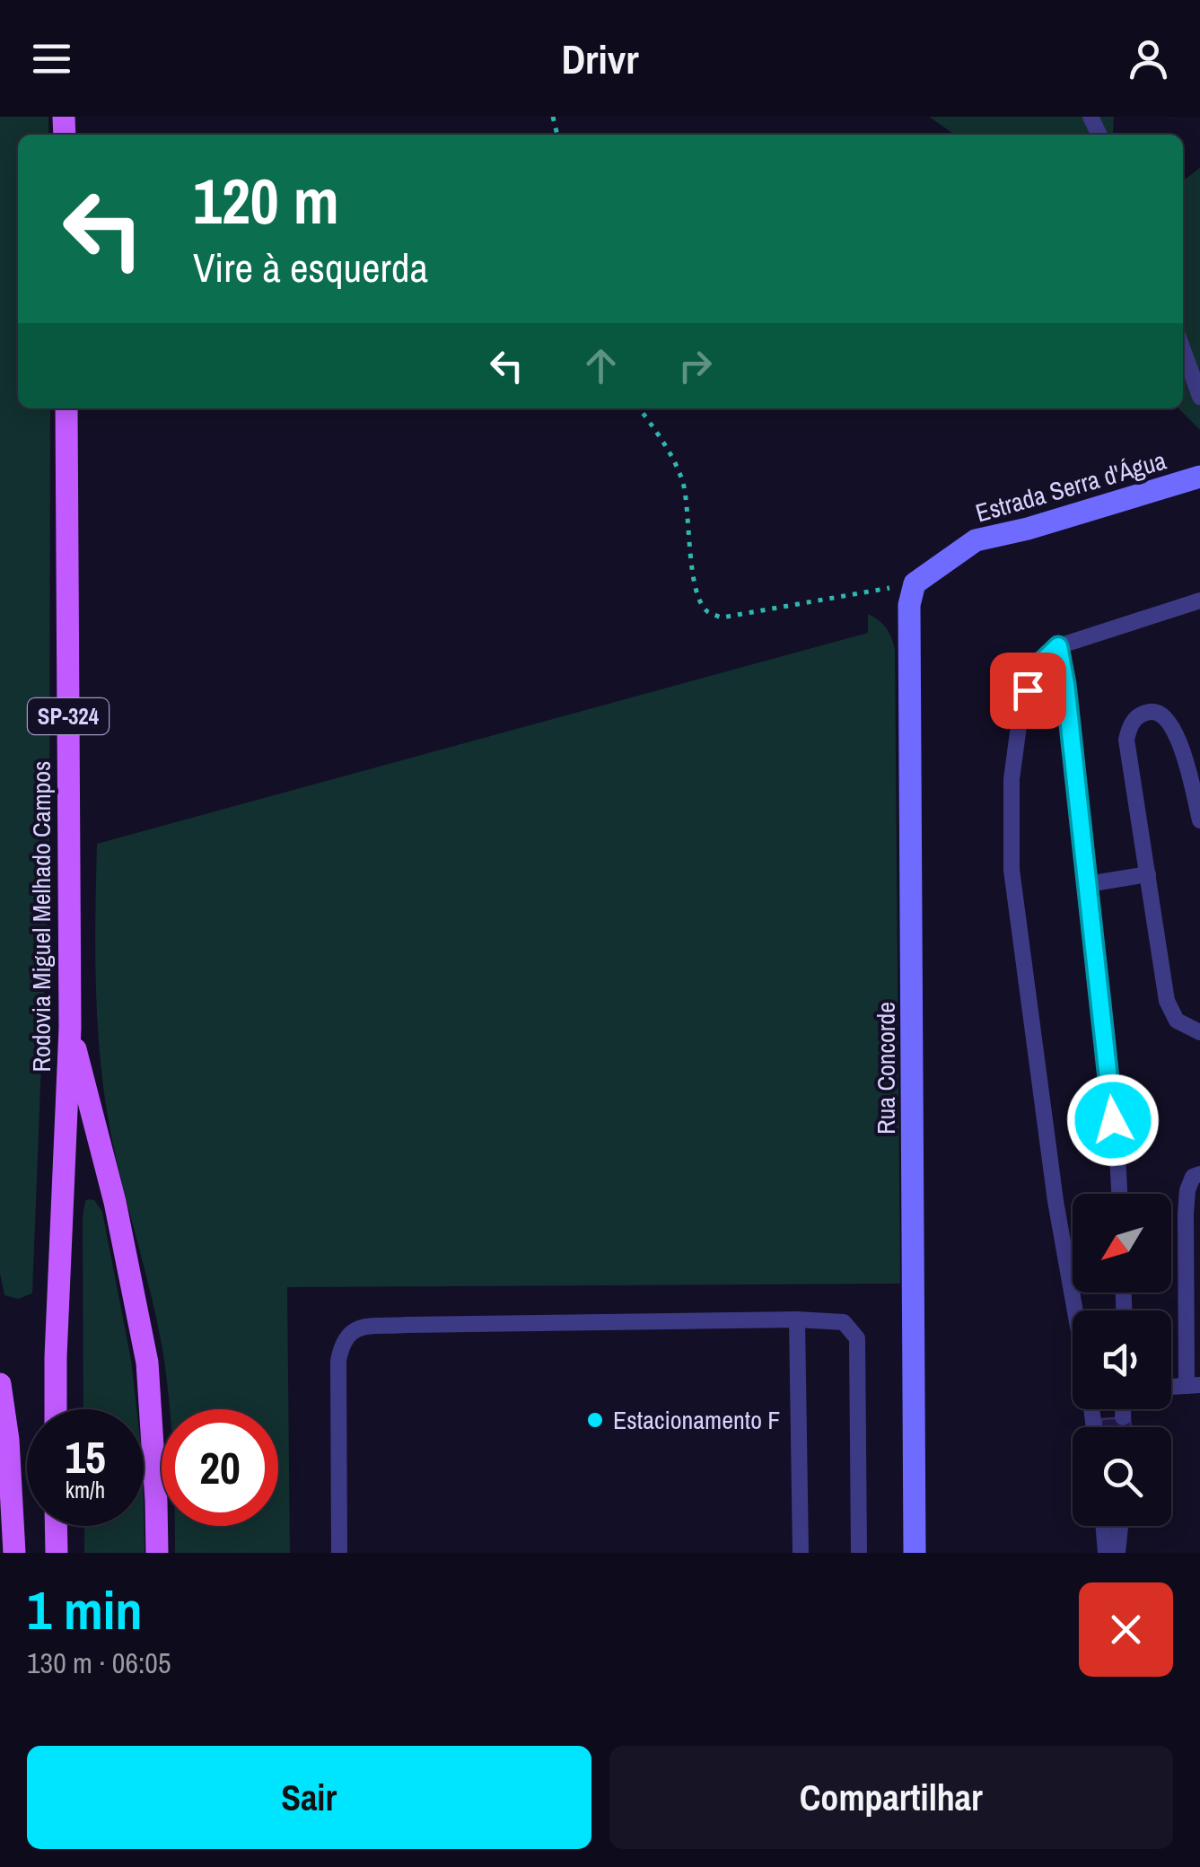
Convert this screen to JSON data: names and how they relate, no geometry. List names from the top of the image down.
{
  "streets": {
    "main road": [
      "Estrada Serra d'Água",
      "SP-324",
      "Rodovia Miguel Melhado Campos",
      "Rua Concorde"
    ]
  },
  "crossings": [
    ["Estrada Serra d'Água", "Rua Concorde"]
  ],
  "places": ["Estacionamento F"],
  "north": "bottom left",
  "page": {
    "header": "Drivr",
    "turn": ["120 m", "Vire à esquerda"],
    "speed": "15 km/h",
    "limit": "20",
    "heading": ["1 min", "130 m · 06:05"],
    "buttons": ["Sair", "Compartilhar"]
  }
}
